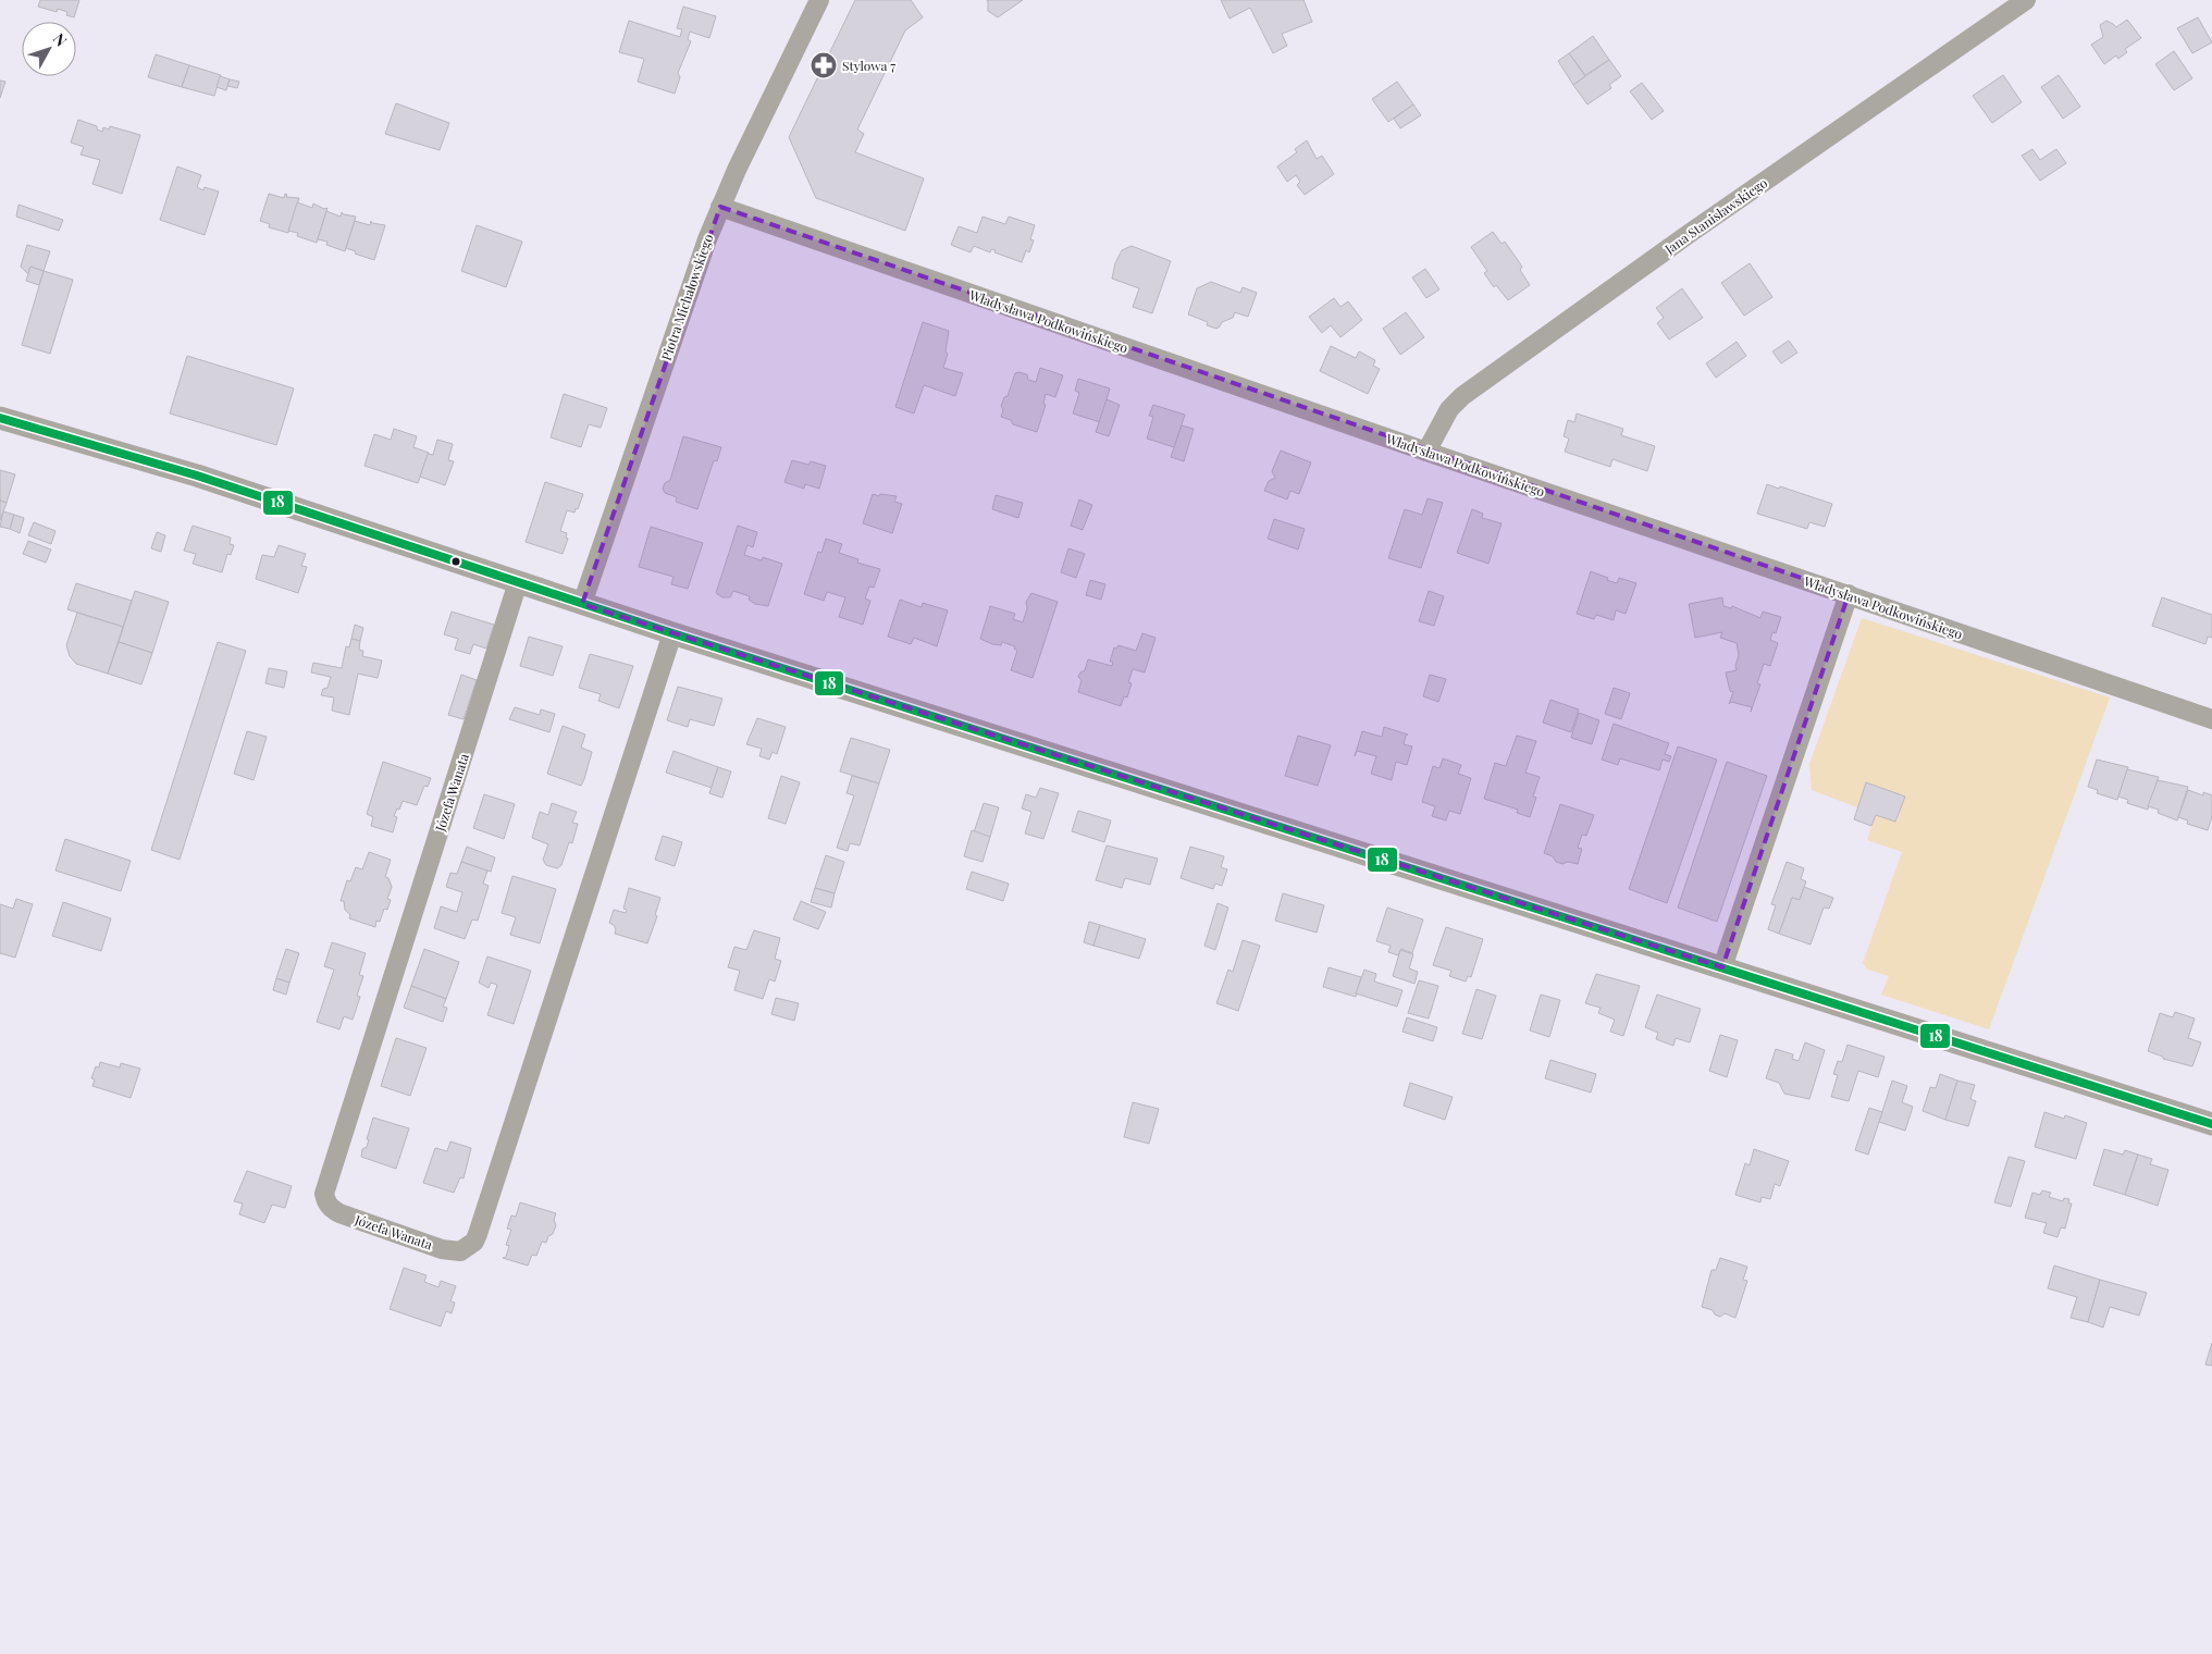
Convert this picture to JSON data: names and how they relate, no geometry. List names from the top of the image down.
{
  "streets": {
    "street": [
      "Jana Stanisławskiego",
      "Piotra Michałowskiego",
      "Władysława Podkowińskiego",
      "Józefa Wanata"
    ]
  },
  "crossings": [
    ["Jana Stanisławskiego", "Władysława Podkowińskiego"],
    ["Piotra Michałowskiego", "Władysława Podkowińskiego"]
  ],
  "places": {
    "pharmacy": ["Stylowa 7"]
  },
  "lines": ["transit line 18"],
  "north": "top right"
}
